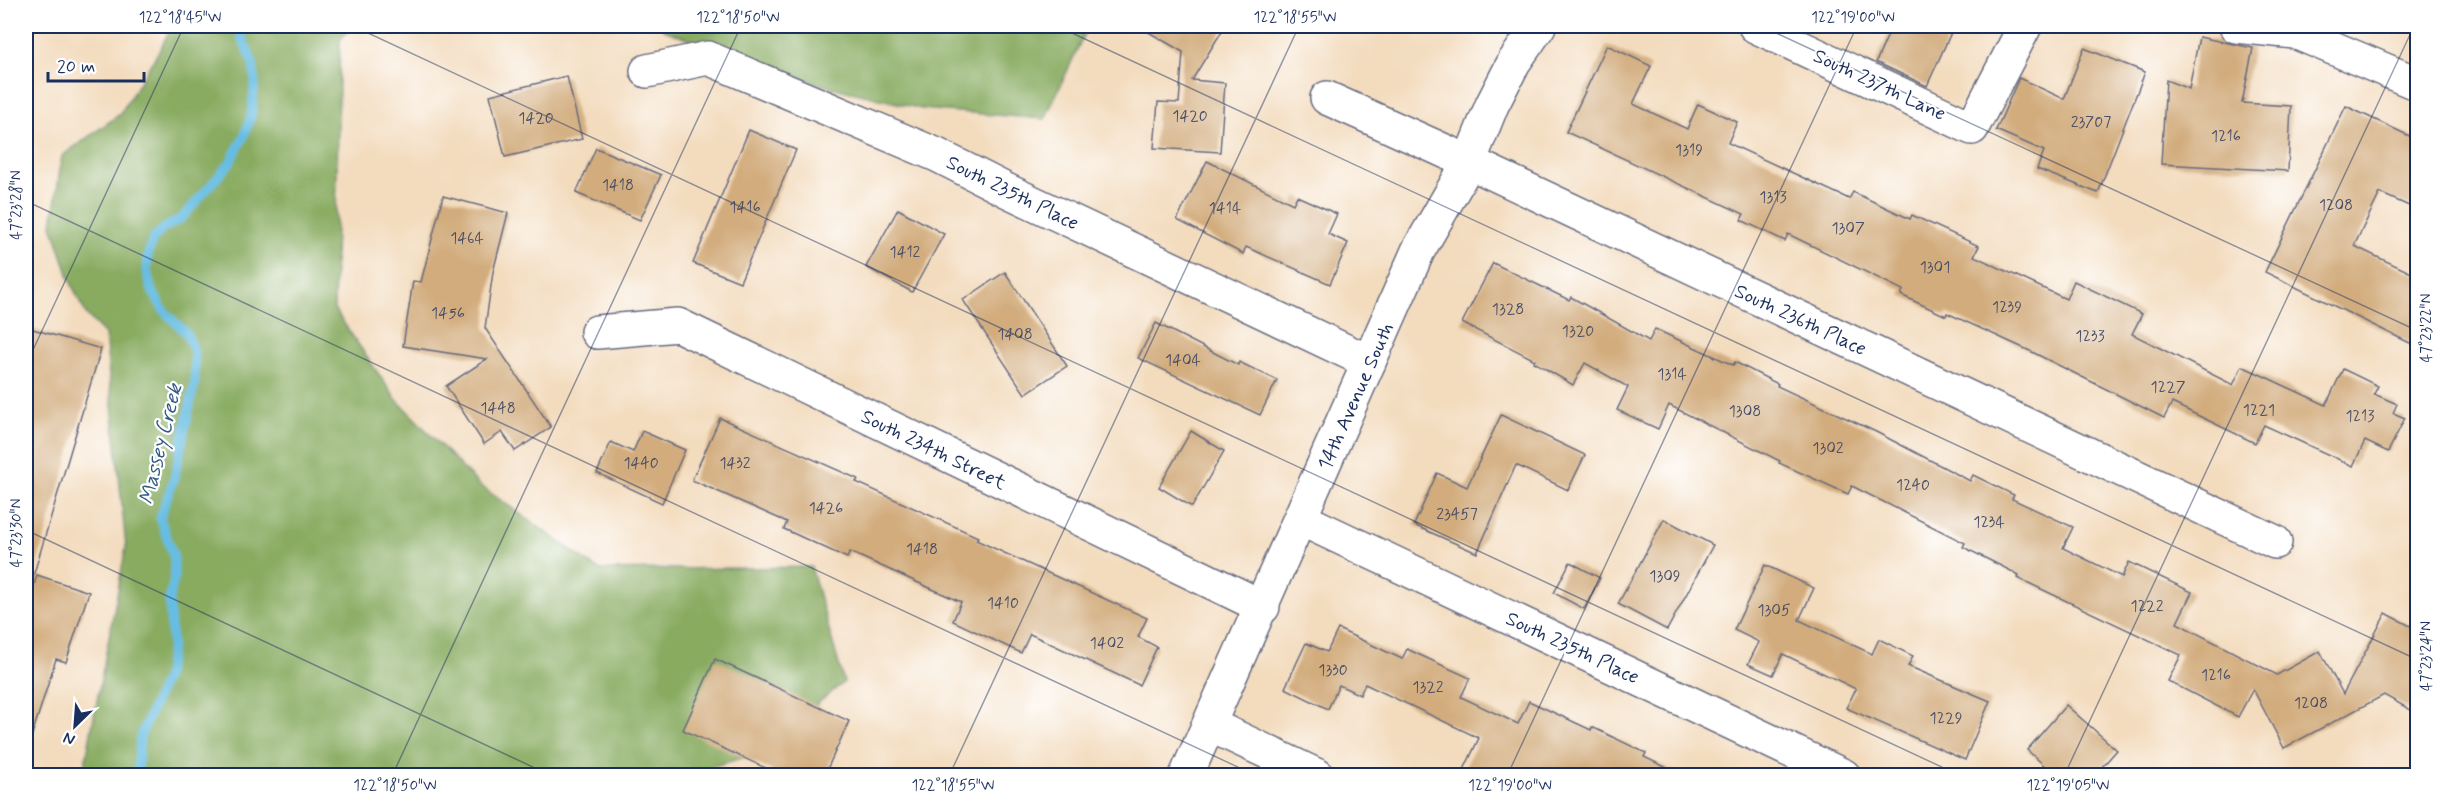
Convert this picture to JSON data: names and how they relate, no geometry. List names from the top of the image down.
{
  "streets": {
    "street": [
      "South 237th Lane",
      "South 235th Place",
      "South 236th Place",
      "14th Avenue South",
      "South 234th Street"
    ]
  },
  "crossings": [
    ["South 235th Place", "14th Avenue South"],
    ["South 236th Place", "14th Avenue South"],
    ["14th Avenue South", "South 234th Street"]
  ],
  "water": ["Massey Creek"],
  "house_numbers": [
    "1420",
    "1420",
    "23707",
    "1216",
    "1319",
    "1418",
    "1313",
    "1208",
    "1416",
    "1414",
    "1307",
    "1464",
    "1412",
    "1301",
    "1239",
    "1328",
    "1456",
    "1320",
    "1408",
    "1233",
    "1404",
    "1314",
    "1227",
    "1448",
    "1221",
    "1308",
    "1213",
    "1302",
    "1440",
    "1432",
    "1240",
    "1426",
    "23457",
    "1234",
    "1418",
    "1309",
    "1410",
    "1222",
    "1305",
    "1402",
    "1330",
    "1216",
    "1322",
    "1208",
    "1229"
  ],
  "scale_bar": "20 m",
  "north": "bottom left",
  "coordinates": [
    "122°18'45\"W",
    "122°18'50\"W",
    "122°18'55\"W",
    "122°19'00\"W",
    "47°23'28\"N",
    "47°23'22\"N",
    "47°23'30\"N",
    "47°23'24\"N",
    "122°19'05\"W"
  ]
}
